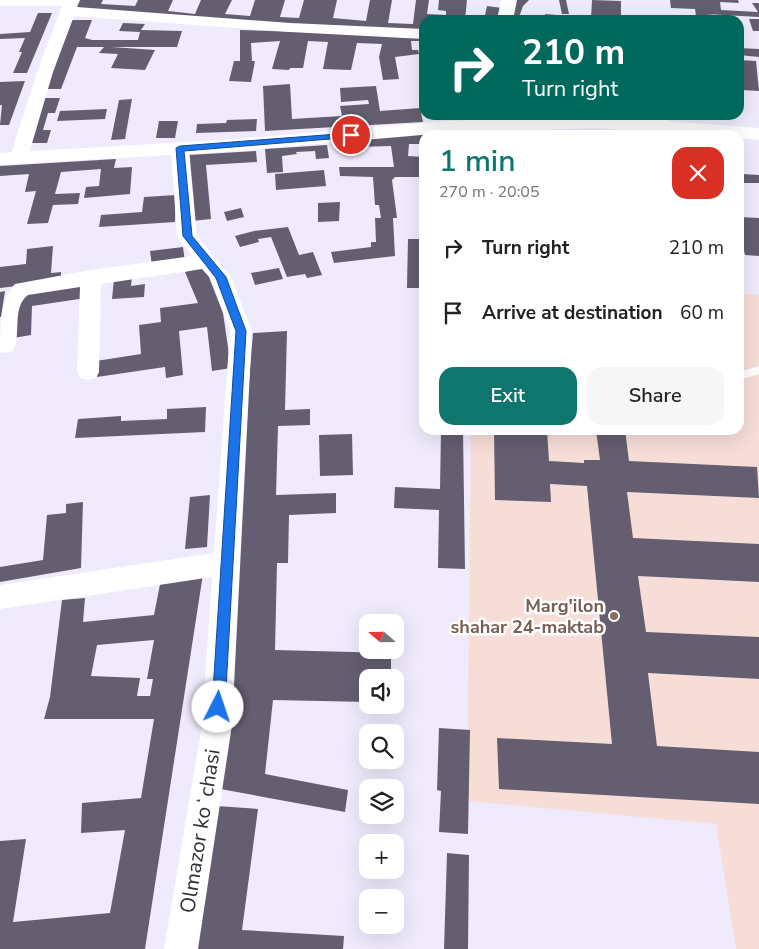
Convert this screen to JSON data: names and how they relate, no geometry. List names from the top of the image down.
{
  "streets": {
    "street": ["Olmazor koʻchasi"]
  },
  "places": ["Marg'ilon shahar 24-maktab"],
  "north": "left",
  "page": {
    "turn": ["210 m", "Turn right"],
    "heading": ["1 min", "270 m · 20:05"],
    "list": [
      {
        "name": "Turn right",
        "value": "210 m"
      },
      {
        "name": "Arrive at destination",
        "value": "60 m"
      }
    ],
    "buttons": ["Exit", "Share"],
    "map_buttons": ["+", "−"]
  }
}
